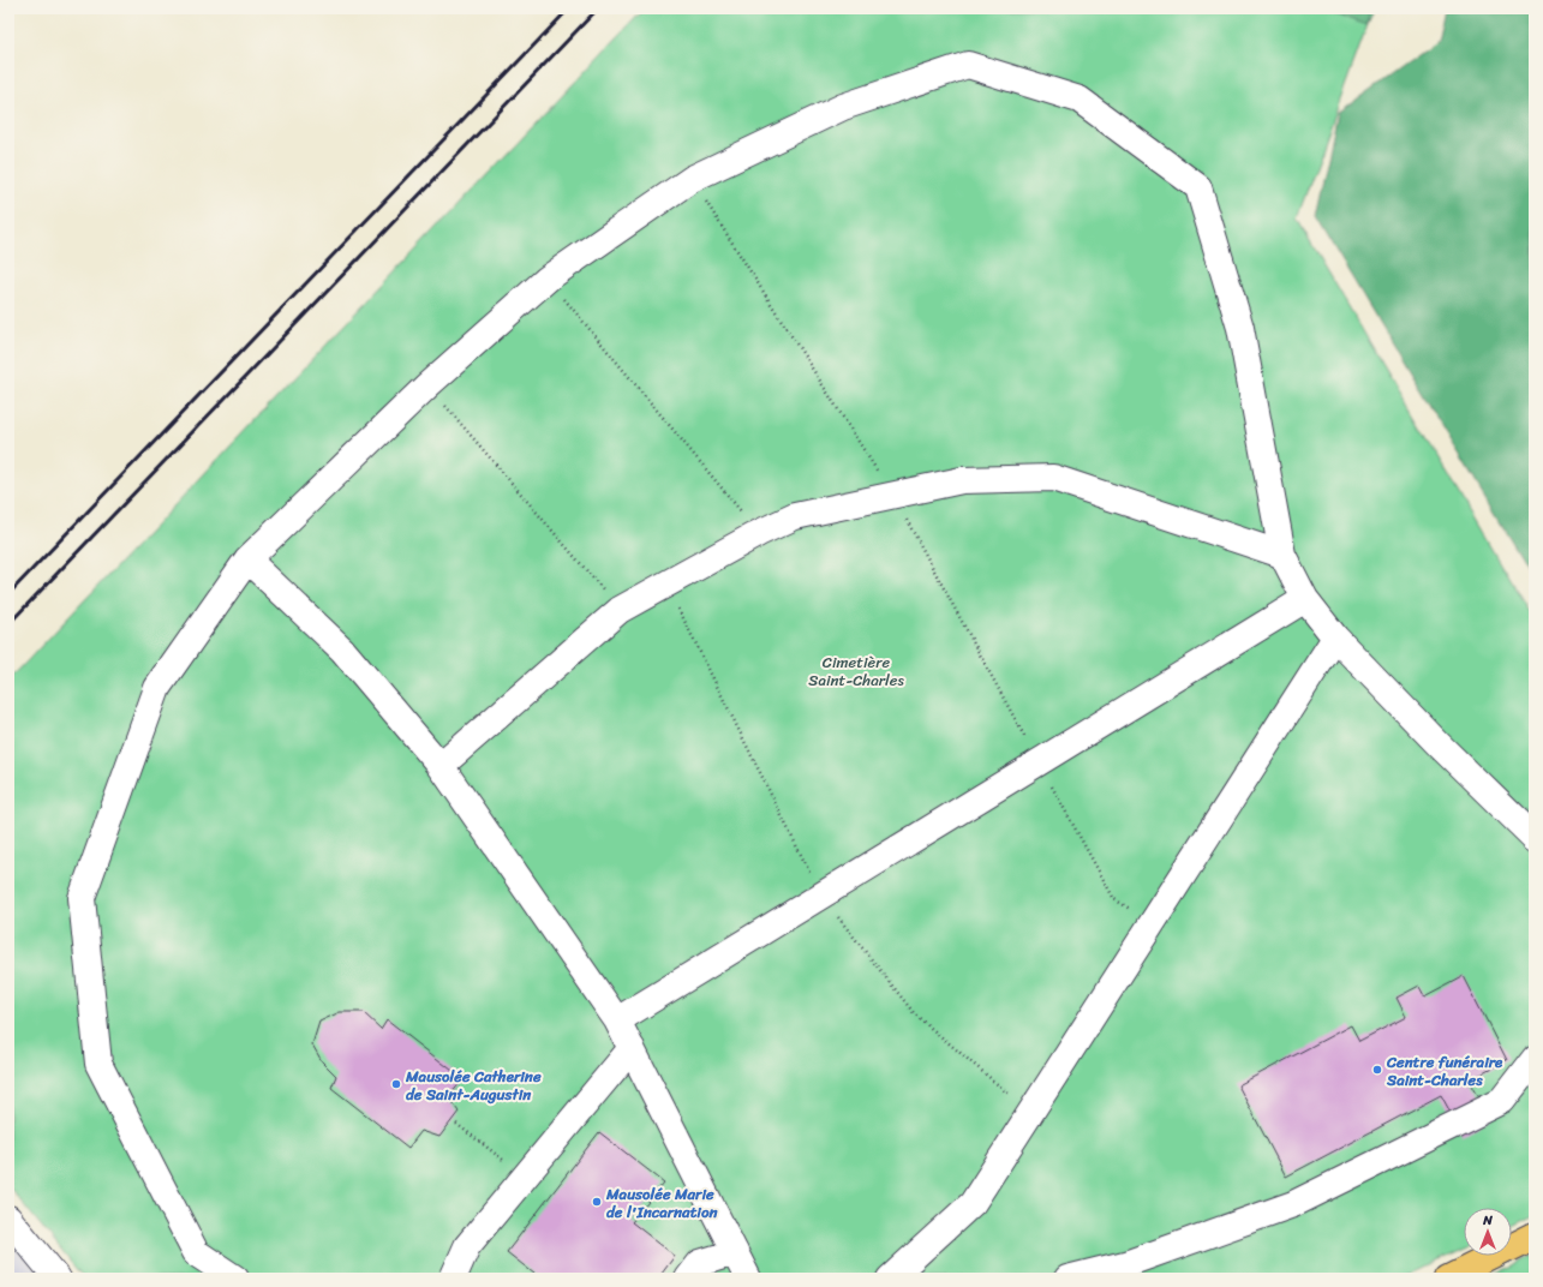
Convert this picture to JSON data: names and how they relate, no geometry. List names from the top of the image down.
{
  "parks": ["Cimetière Saint-Charles"],
  "places": ["Centre funéraire Saint-Charles", "Mausolée Catherine de Saint-Augustin", "Mausolée Marie de l'Incarnation"],
  "north": "top"
}
